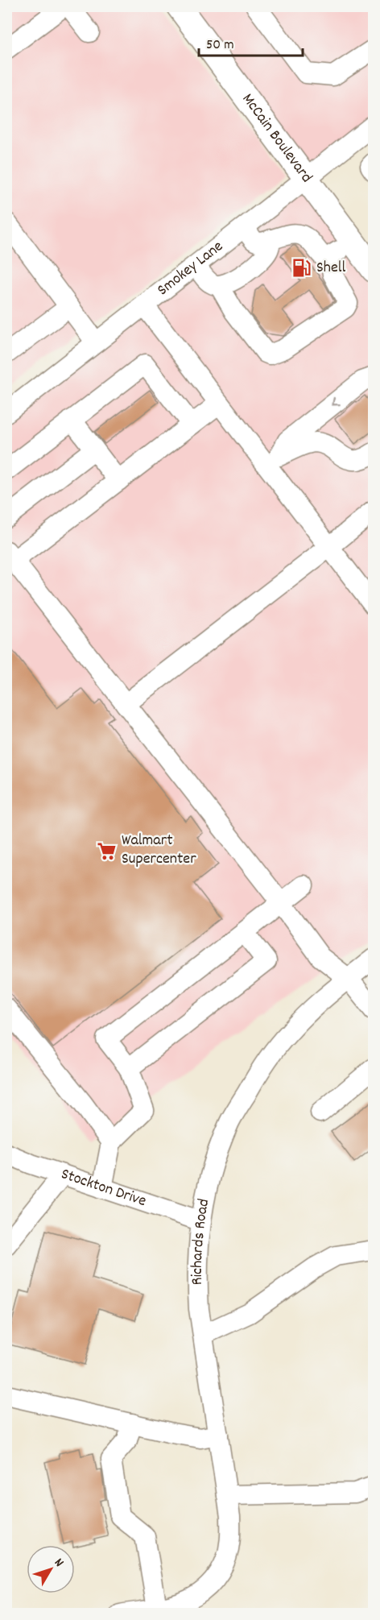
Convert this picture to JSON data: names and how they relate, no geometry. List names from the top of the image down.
{
  "streets": {
    "main road": ["McCain Boulevard"],
    "street": ["Smokey Lane", "Stockton Drive", "Richards Road"]
  },
  "crossings": [
    ["McCain Boulevard", "Smokey Lane"],
    ["Stockton Drive", "Richards Road"]
  ],
  "places": {
    "fuel station": ["Shell"],
    "supermarket": ["Walmart Supercenter"]
  },
  "scale_bar": "50 m",
  "north": "top right"
}
